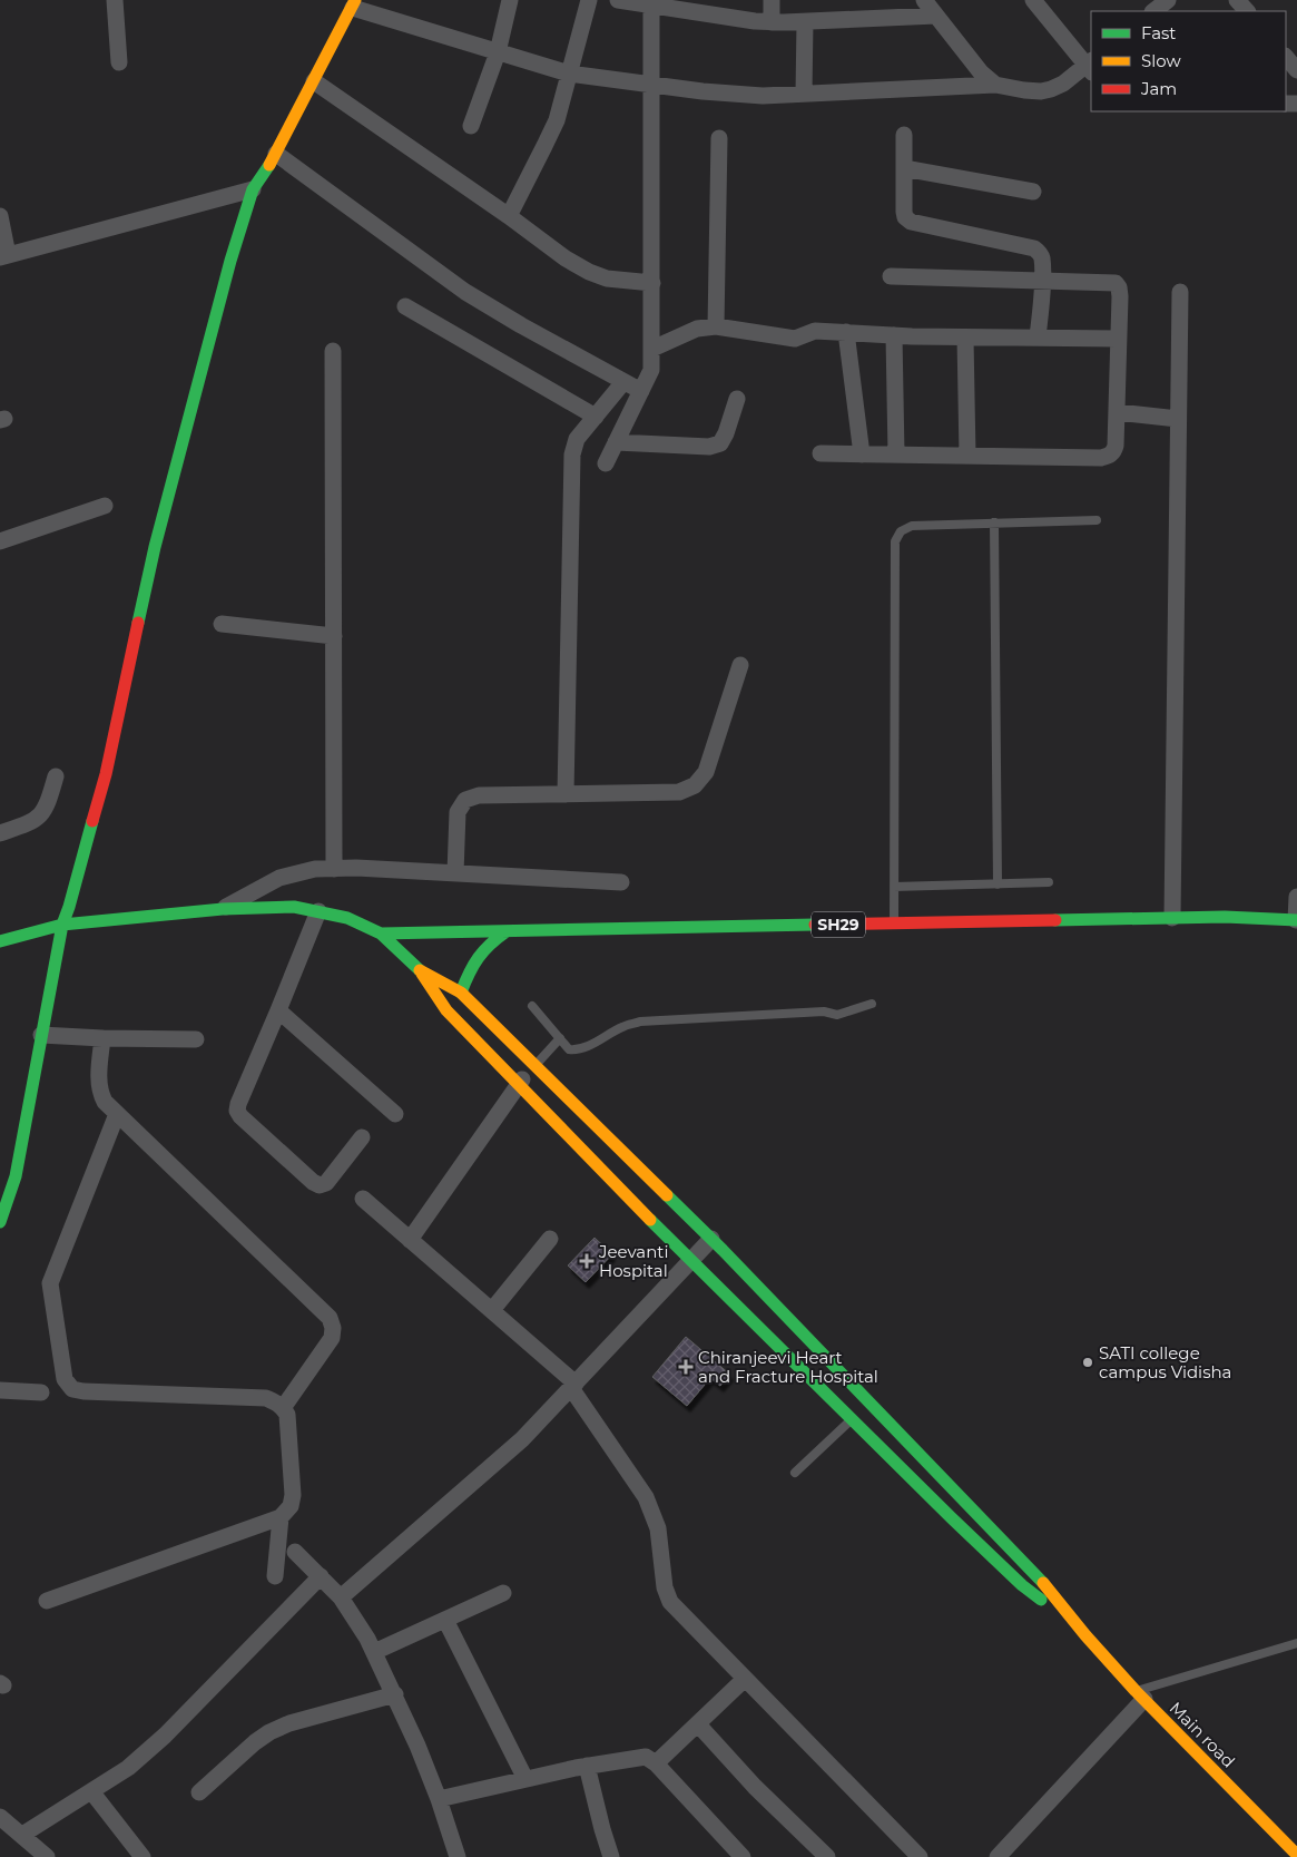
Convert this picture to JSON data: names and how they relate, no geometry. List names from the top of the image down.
{
  "streets": {
    "main road": ["SH29", "Main road"]
  },
  "places": {
    "health": ["Jeevanti Hospital", "Chiranjeevi Heart and Fracture Hospital"],
    "other": ["SATI college campus Vidisha"]
  },
  "legend": ["Fast", "Slow", "Jam"]
}
